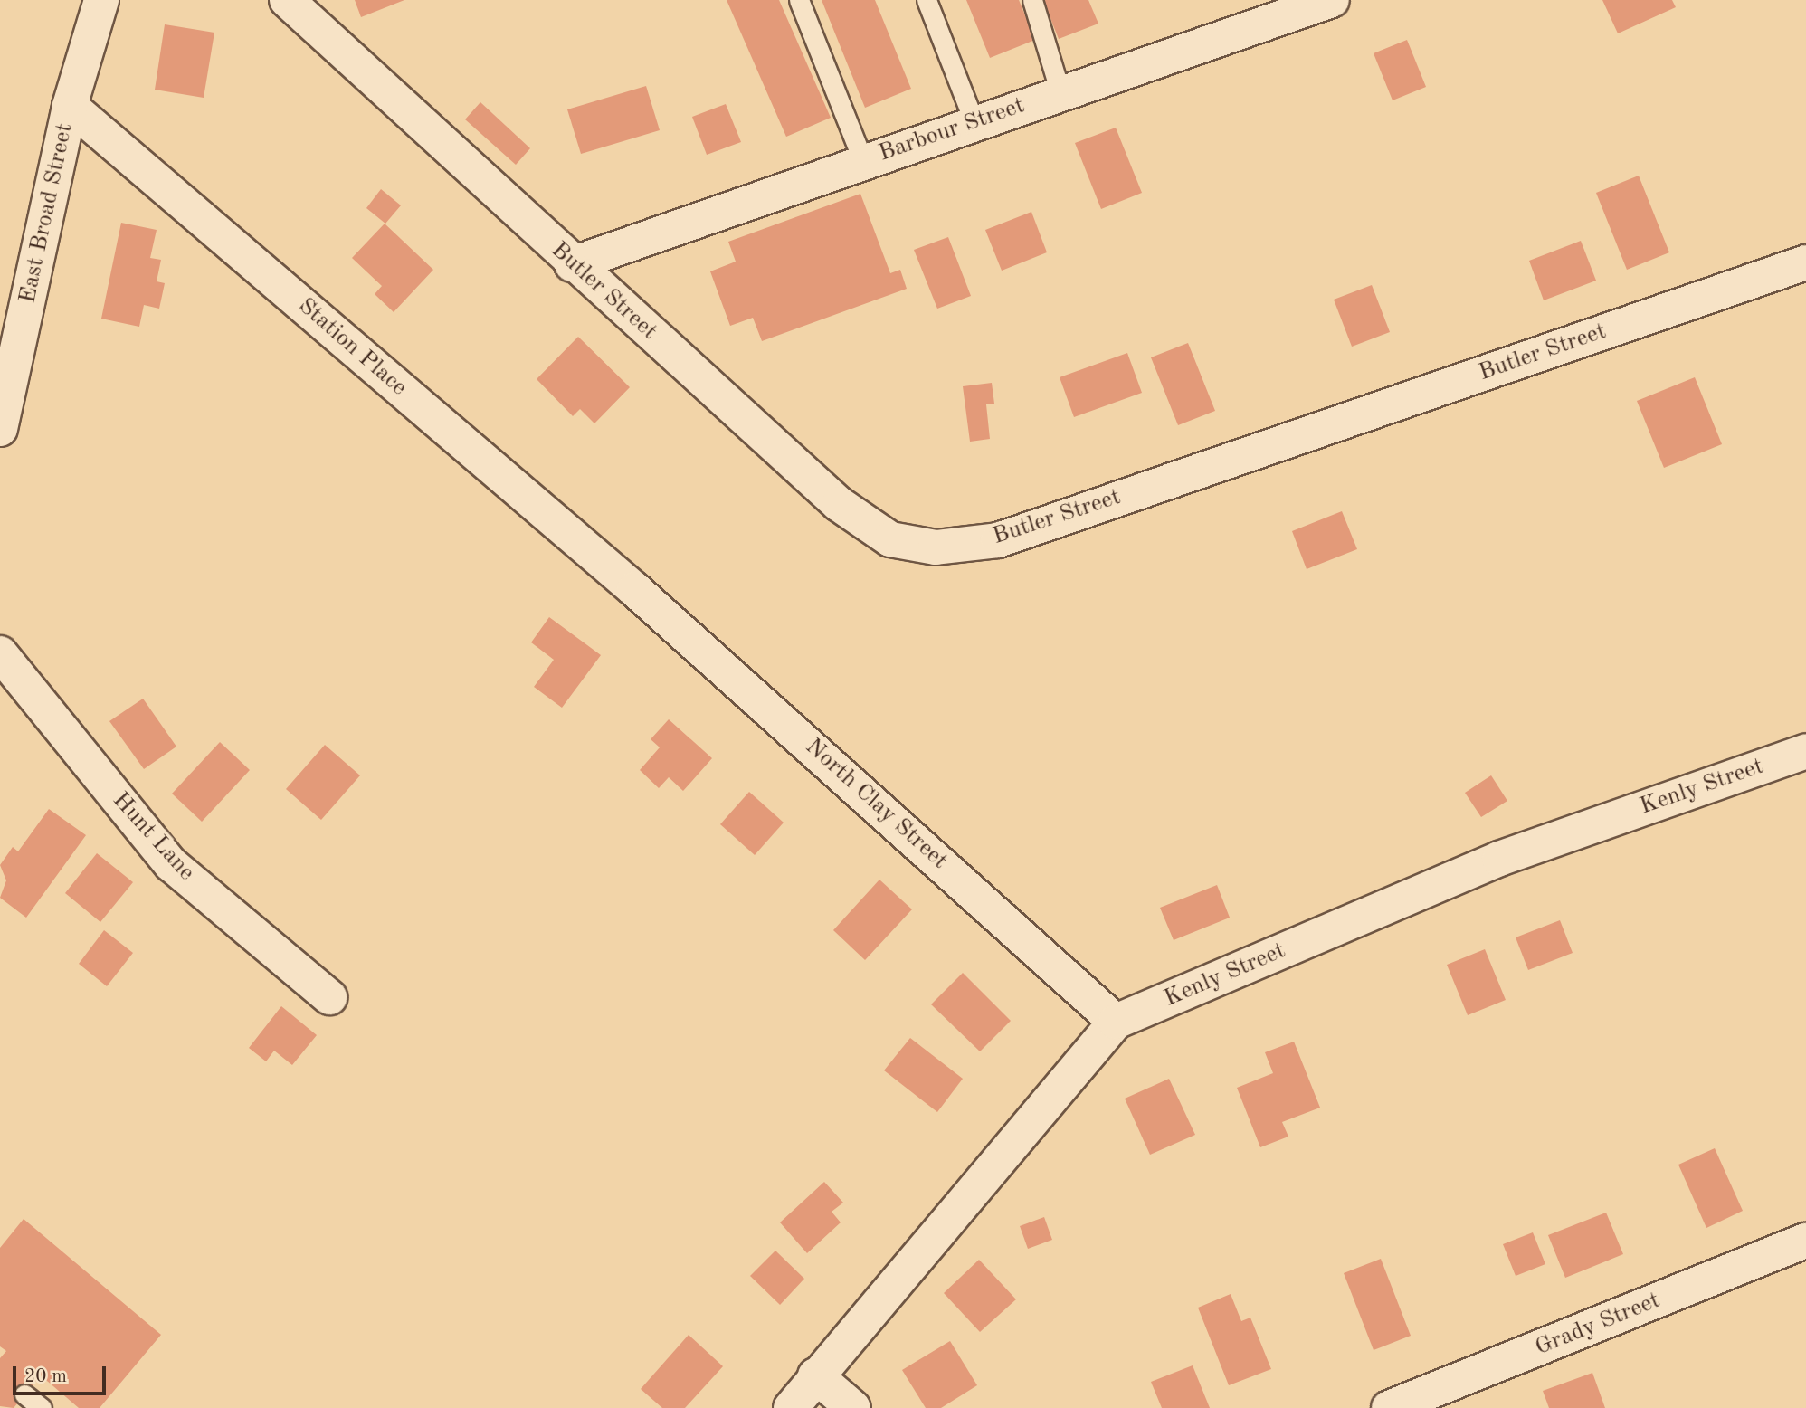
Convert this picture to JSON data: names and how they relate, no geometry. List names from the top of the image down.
{
  "streets": {
    "street": [
      "Barbour Street",
      "East Broad Street",
      "Butler Street",
      "Station Place",
      "Kenly Street",
      "North Clay Street",
      "Hunt Lane",
      "Grady Street"
    ]
  },
  "crossings": [
    ["Barbour Street", "Butler Street"],
    ["East Broad Street", "Station Place"],
    ["Station Place", "North Clay Street"],
    ["Kenly Street", "North Clay Street"]
  ],
  "scale_bar": "20 m"
}
